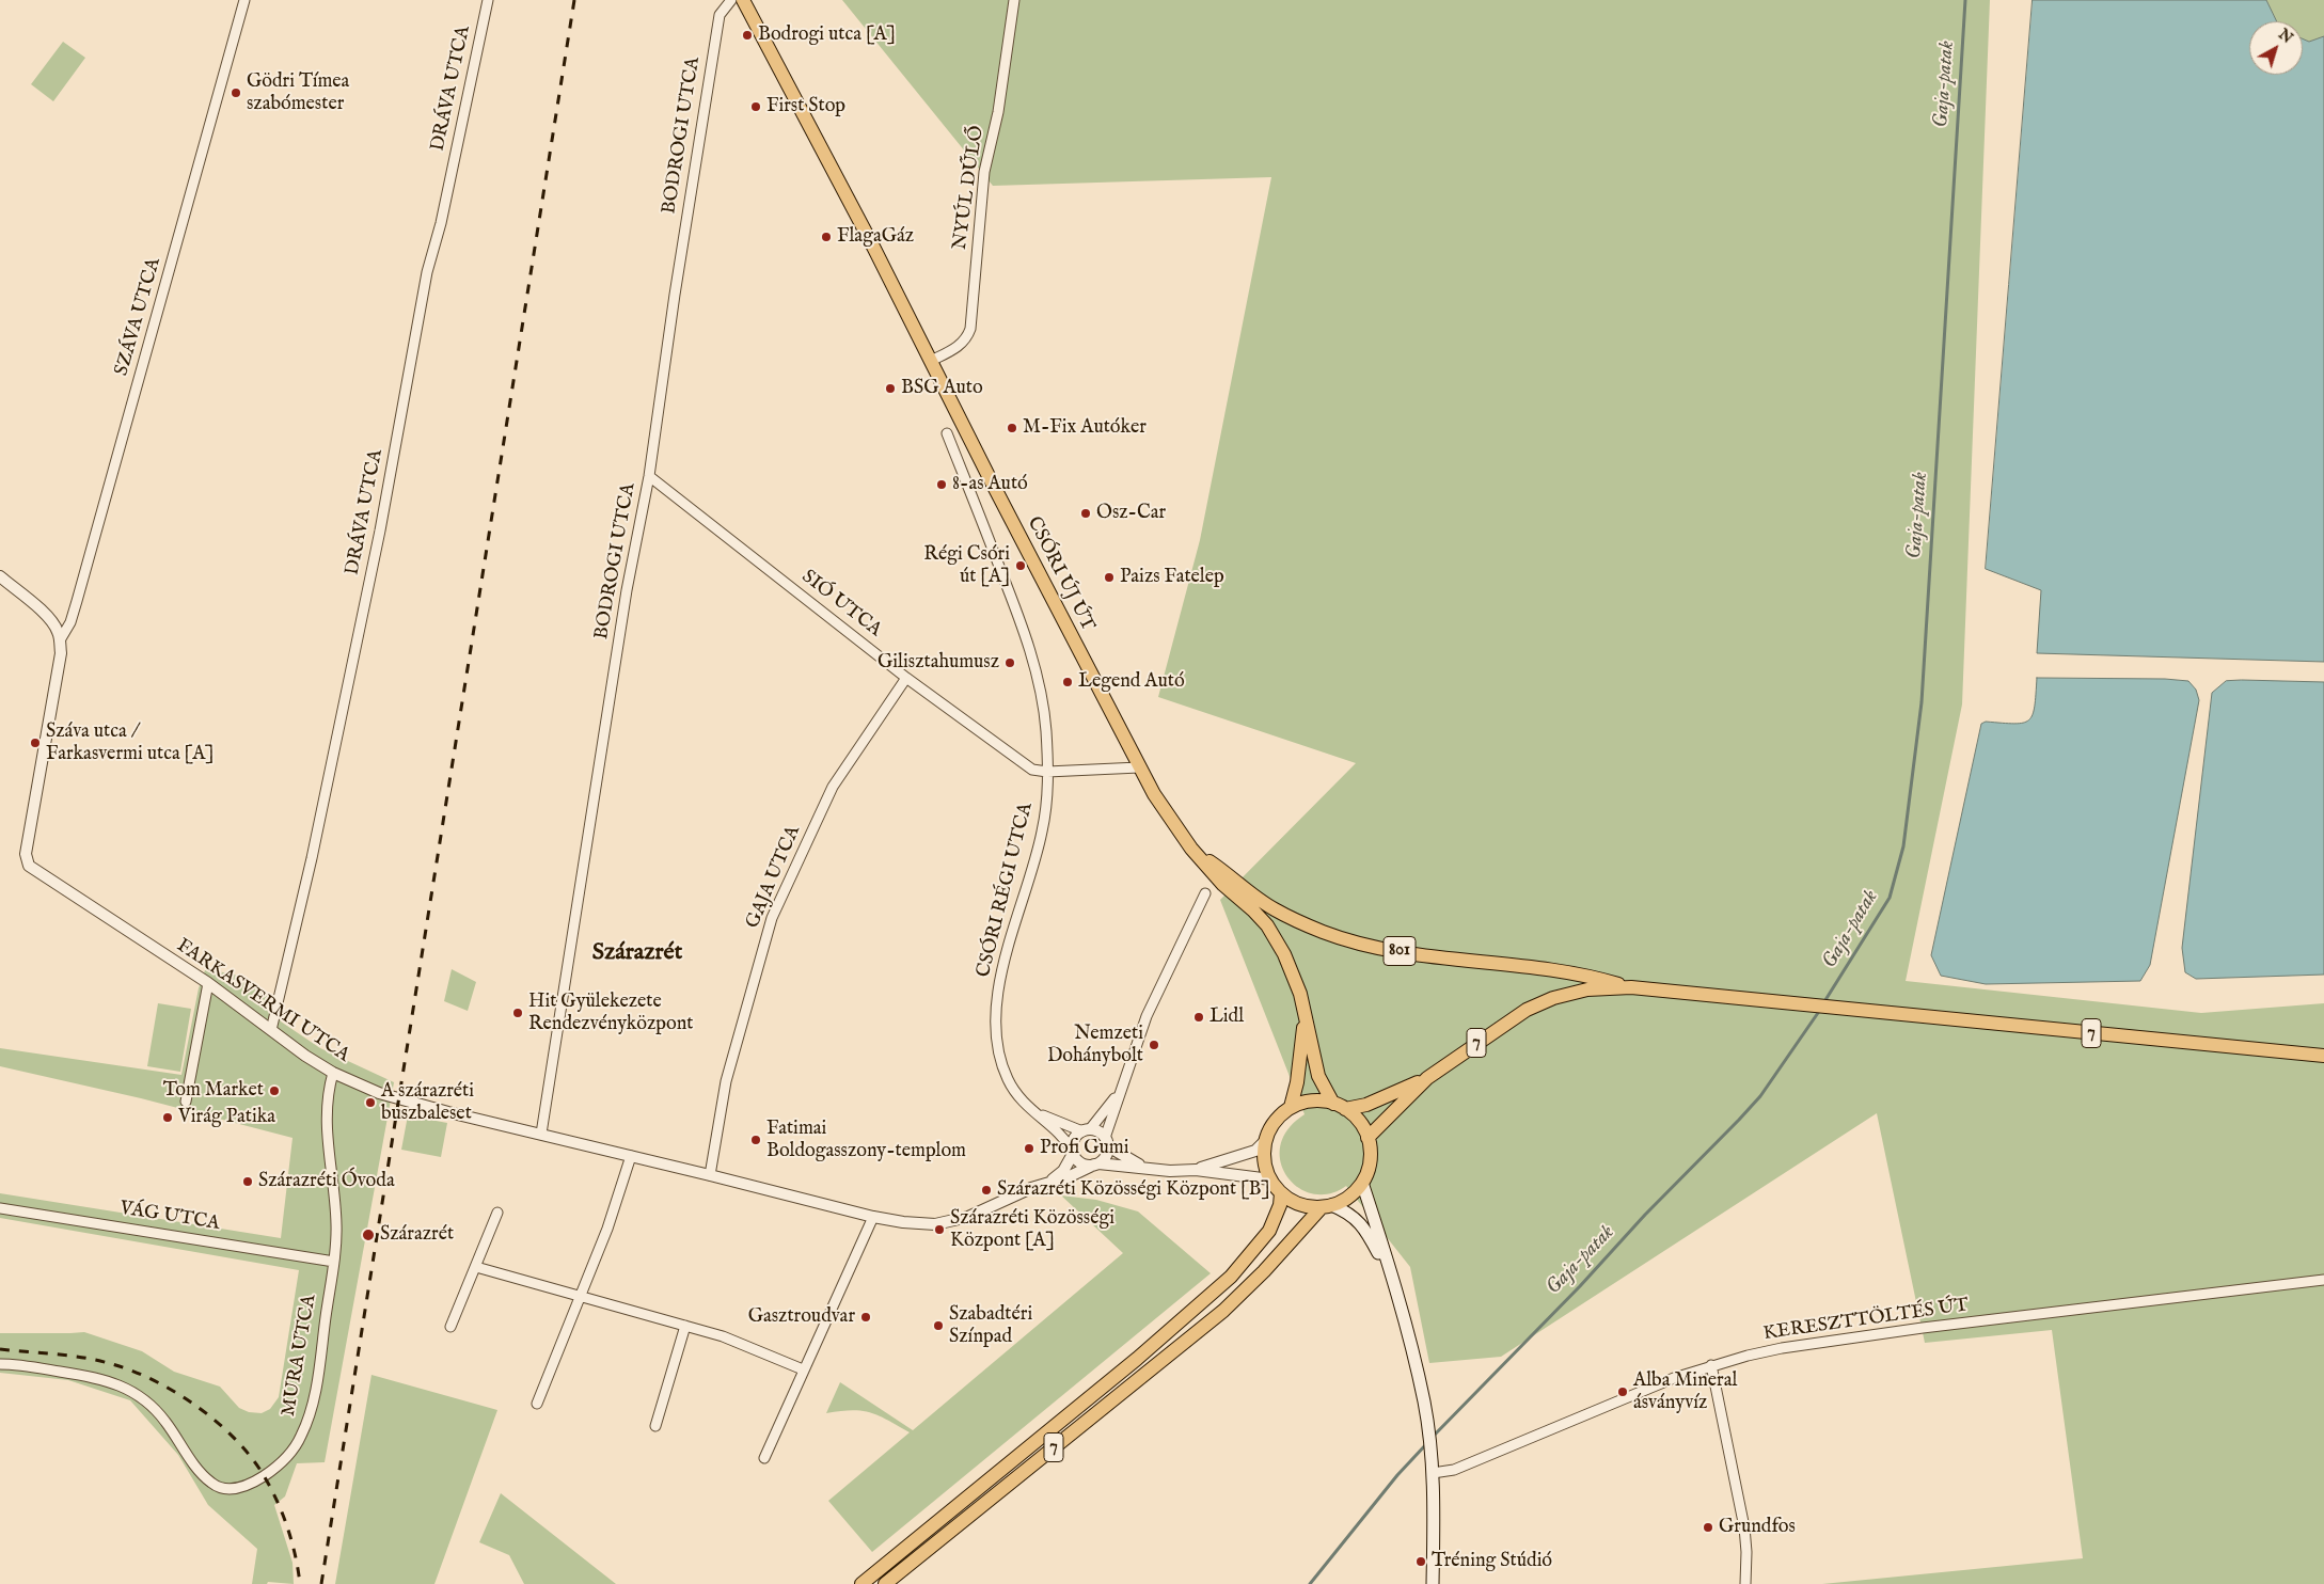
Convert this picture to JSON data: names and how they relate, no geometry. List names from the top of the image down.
{
  "streets": {
    "main road": ["CSÓRI ÚJ ÚT", "801", "7"],
    "street": [
      "DRÁVA UTCA",
      "BODROGI UTCA",
      "NYÚL DŰLŐ",
      "SZÁVA UTCA",
      "SIÓ UTCA",
      "GAJA UTCA",
      "CSÓRI RÉGI UTCA",
      "FARKASVERMI UTCA",
      "VÁG UTCA",
      "KERESZTTÖLTÉS ÚT",
      "MURA UTCA"
    ]
  },
  "crossings": [
    ["DRÁVA UTCA", "FARKASVERMI UTCA"],
    ["BODROGI UTCA", "SIÓ UTCA"],
    ["BODROGI UTCA", "FARKASVERMI UTCA"],
    ["NYÚL DŰLŐ", "CSÓRI ÚJ ÚT"],
    ["SZÁVA UTCA", "FARKASVERMI UTCA"],
    ["CSÓRI ÚJ ÚT", "SIÓ UTCA"],
    ["CSÓRI ÚJ ÚT", "801"],
    ["SIÓ UTCA", "GAJA UTCA"],
    ["SIÓ UTCA", "CSÓRI RÉGI UTCA"],
    ["GAJA UTCA", "FARKASVERMI UTCA"],
    ["CSÓRI RÉGI UTCA", "FARKASVERMI UTCA"],
    ["801", "7"],
    ["FARKASVERMI UTCA", "MURA UTCA"],
    ["VÁG UTCA", "MURA UTCA"]
  ],
  "districts": ["Szárazrét"],
  "water": ["Gaja-patak"],
  "places": [
    "Bodrogi utca [A]",
    "Gödri Tímea szabómester",
    "First Stop",
    "FlagaGáz",
    "BSG Auto",
    "M-Fix Autóker",
    "8-as Autó",
    "Osz-Car",
    "Régi Csóri út [A]",
    "Paizs Fatelep",
    "Gilisztahumusz",
    "Legend Autó",
    "Száva utca / Farkasvermi utca [A]",
    "Hit Gyülekezete Rendezvényközpont",
    "Lidl",
    "Nemzeti Dohánybolt",
    "Tom Market",
    "A szárazréti buszbaleset",
    "Virág Patika",
    "Fatimai Boldogasszony-templom",
    "Profi Gumi",
    "Szárazréti Óvoda",
    "Szárazréti Közösségi Központ [B]",
    "Szárazréti Közösségi Központ [A]",
    "Szárazrét",
    "Gasztroudvar",
    "Szabadtéri Színpad",
    "Alba Mineral ásványvíz",
    "Grundfos",
    "Tréning Stúdió"
  ],
  "north": "top right"
}
